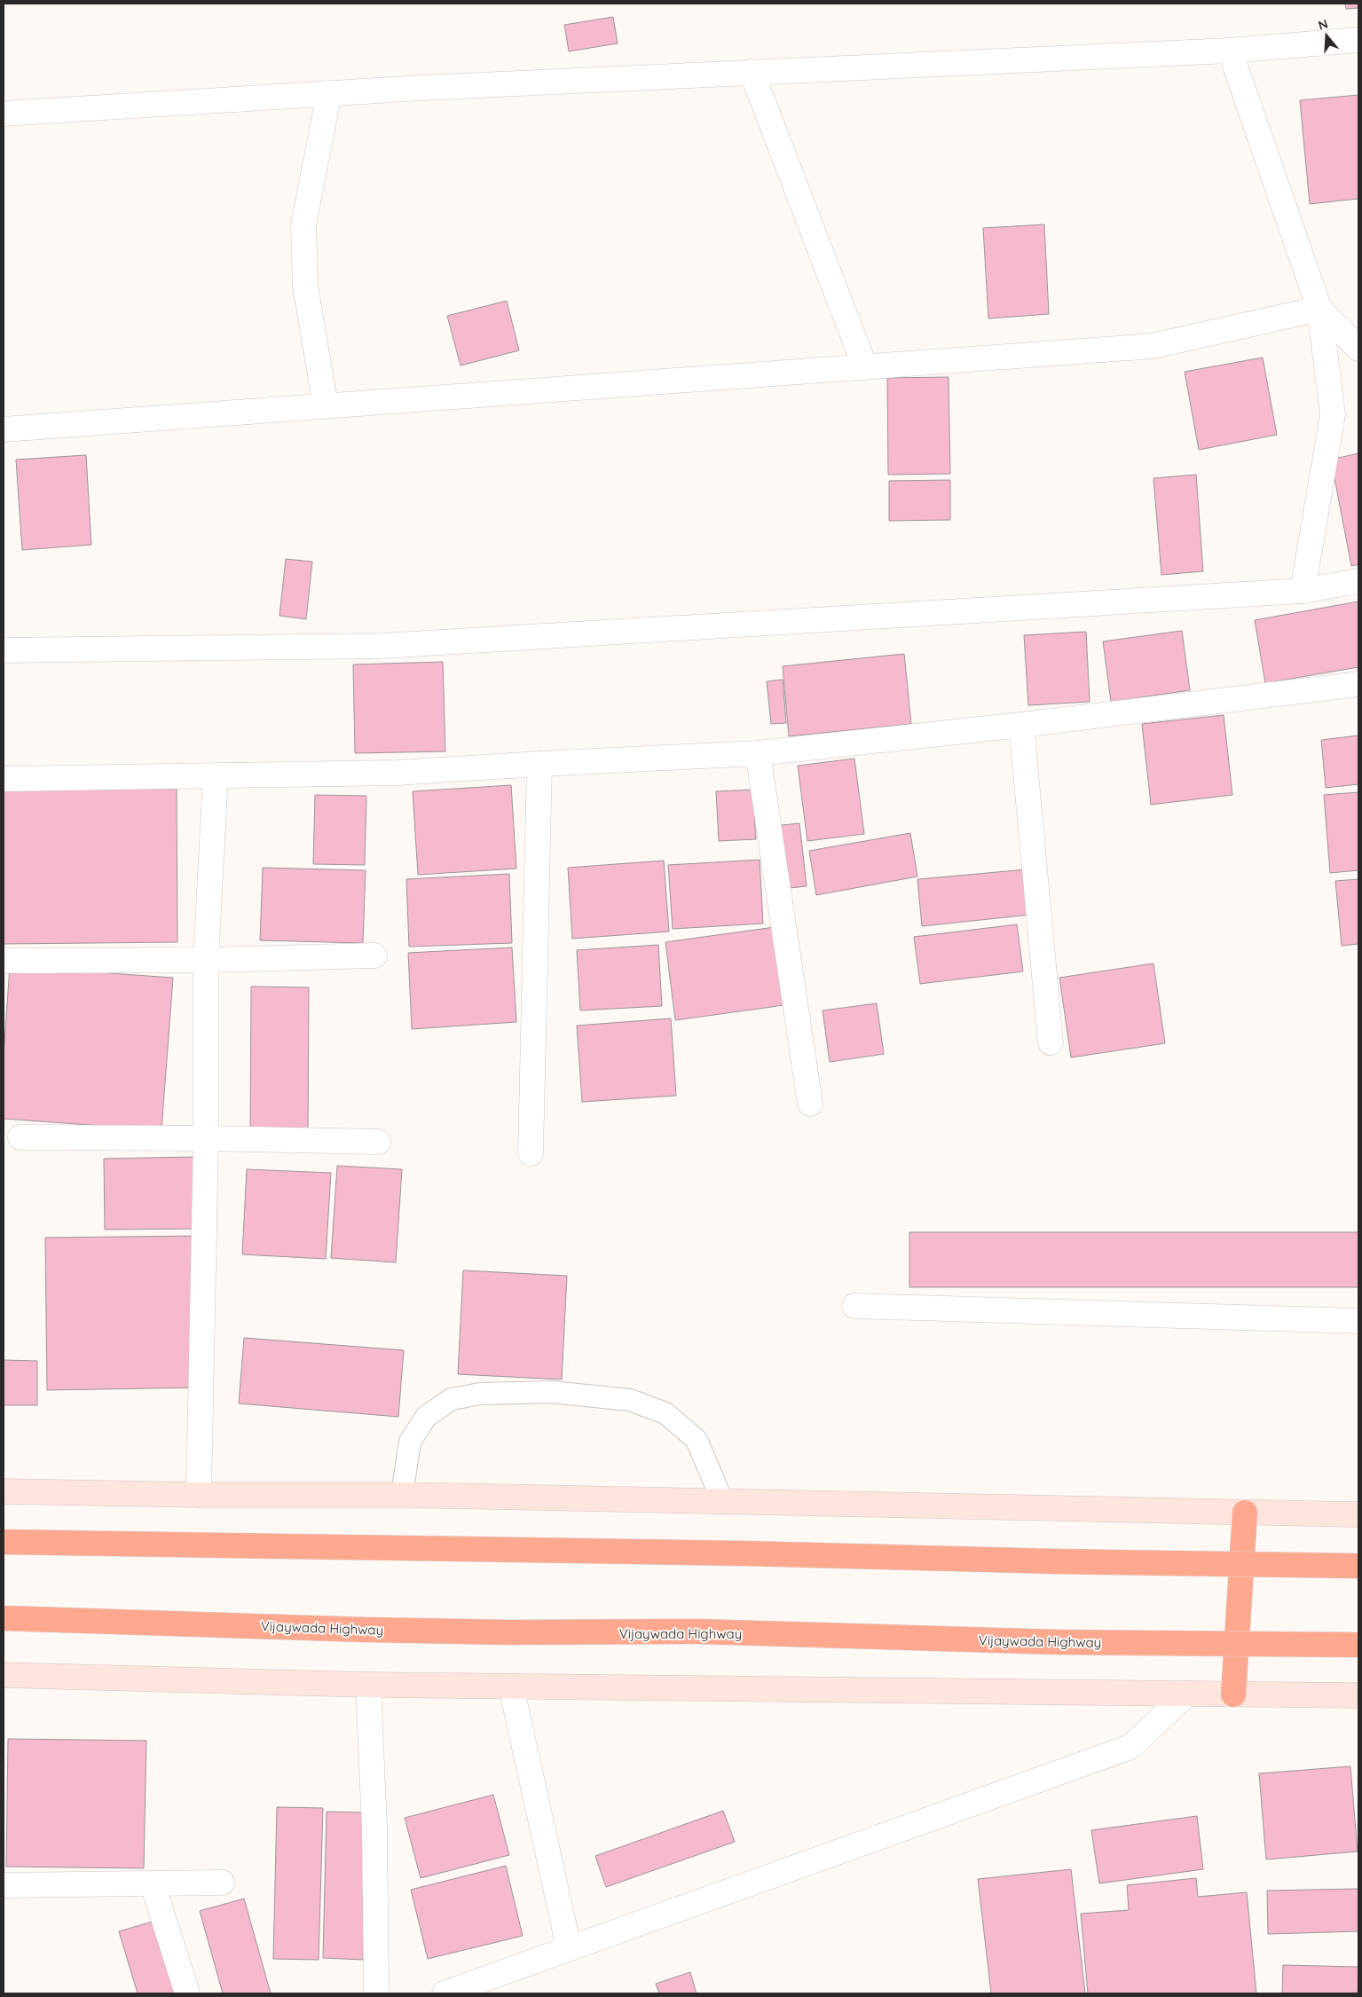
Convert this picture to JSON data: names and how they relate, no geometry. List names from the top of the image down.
{
  "streets": {
    "highway": ["Vijaywada Highway"]
  },
  "north": "top"
}
